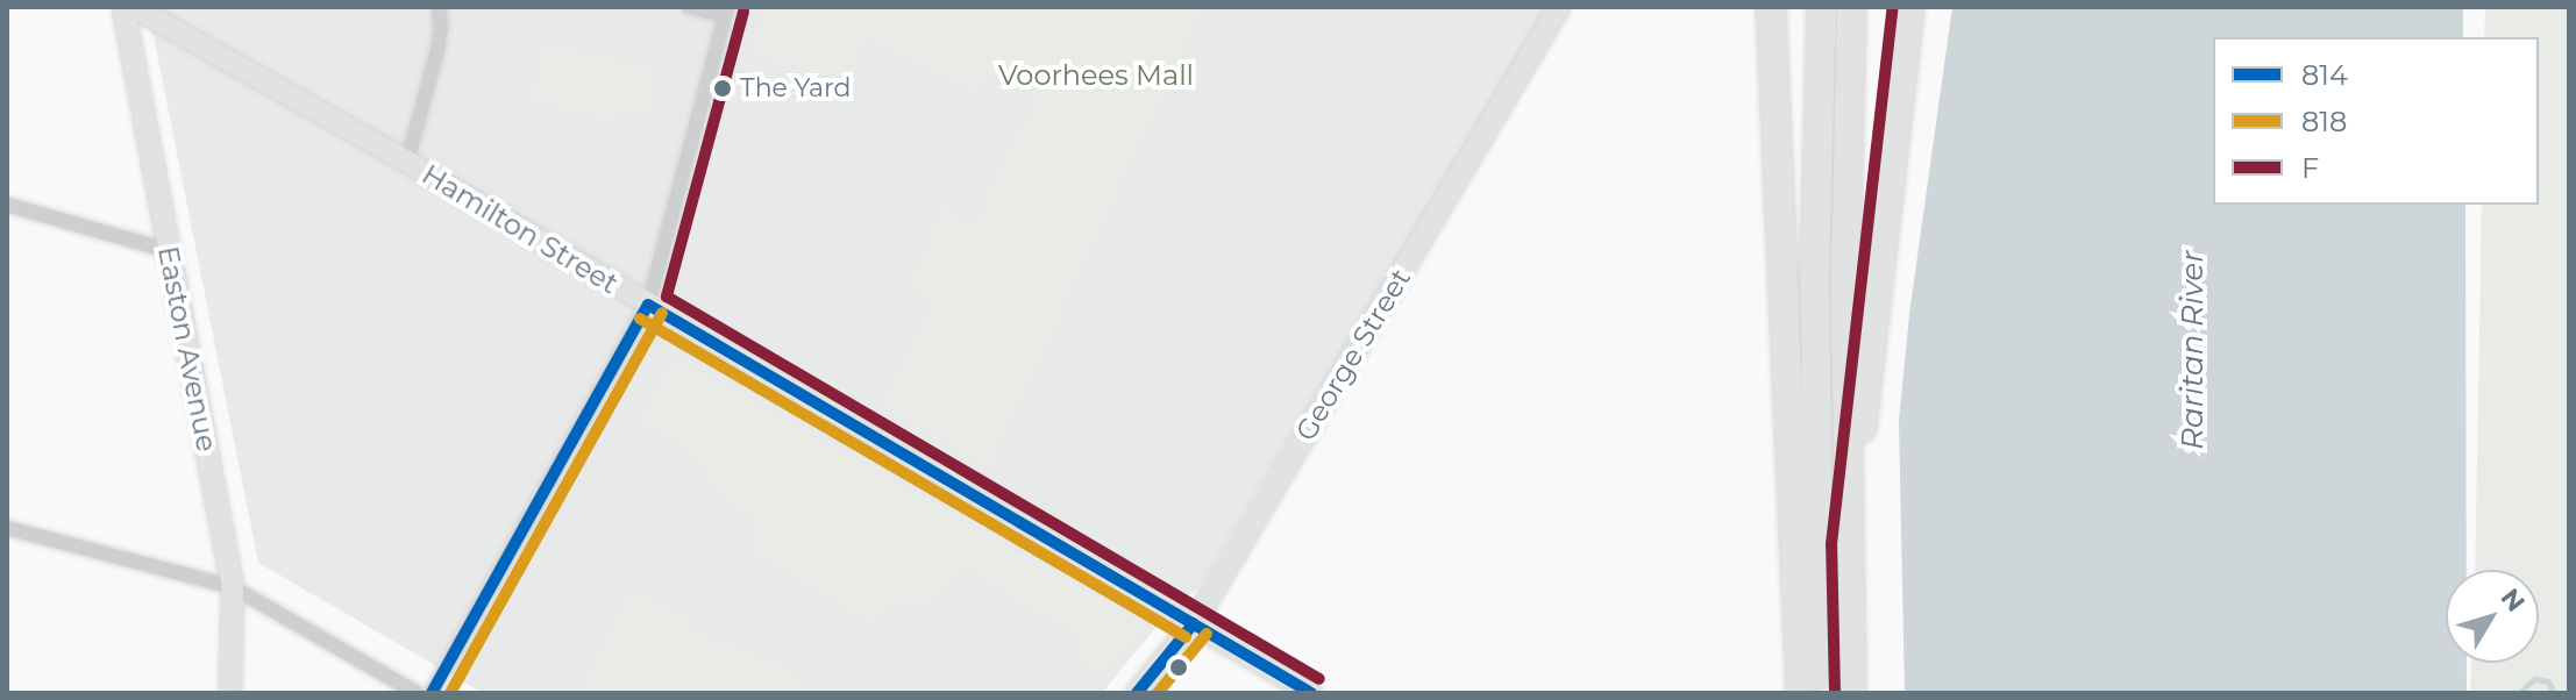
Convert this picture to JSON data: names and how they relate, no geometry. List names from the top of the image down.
{
  "streets": {
    "street": ["Hamilton Street", "Easton Avenue", "George Street"]
  },
  "crossings": [
    ["Hamilton Street", "George Street"]
  ],
  "water": ["Raritan River"],
  "parks": ["Voorhees Mall"],
  "places": ["The Yard"],
  "lines": ["transit line F", "transit line 814", "transit line 818"],
  "legend": ["814", "818", "F"],
  "north": "top right"
}
